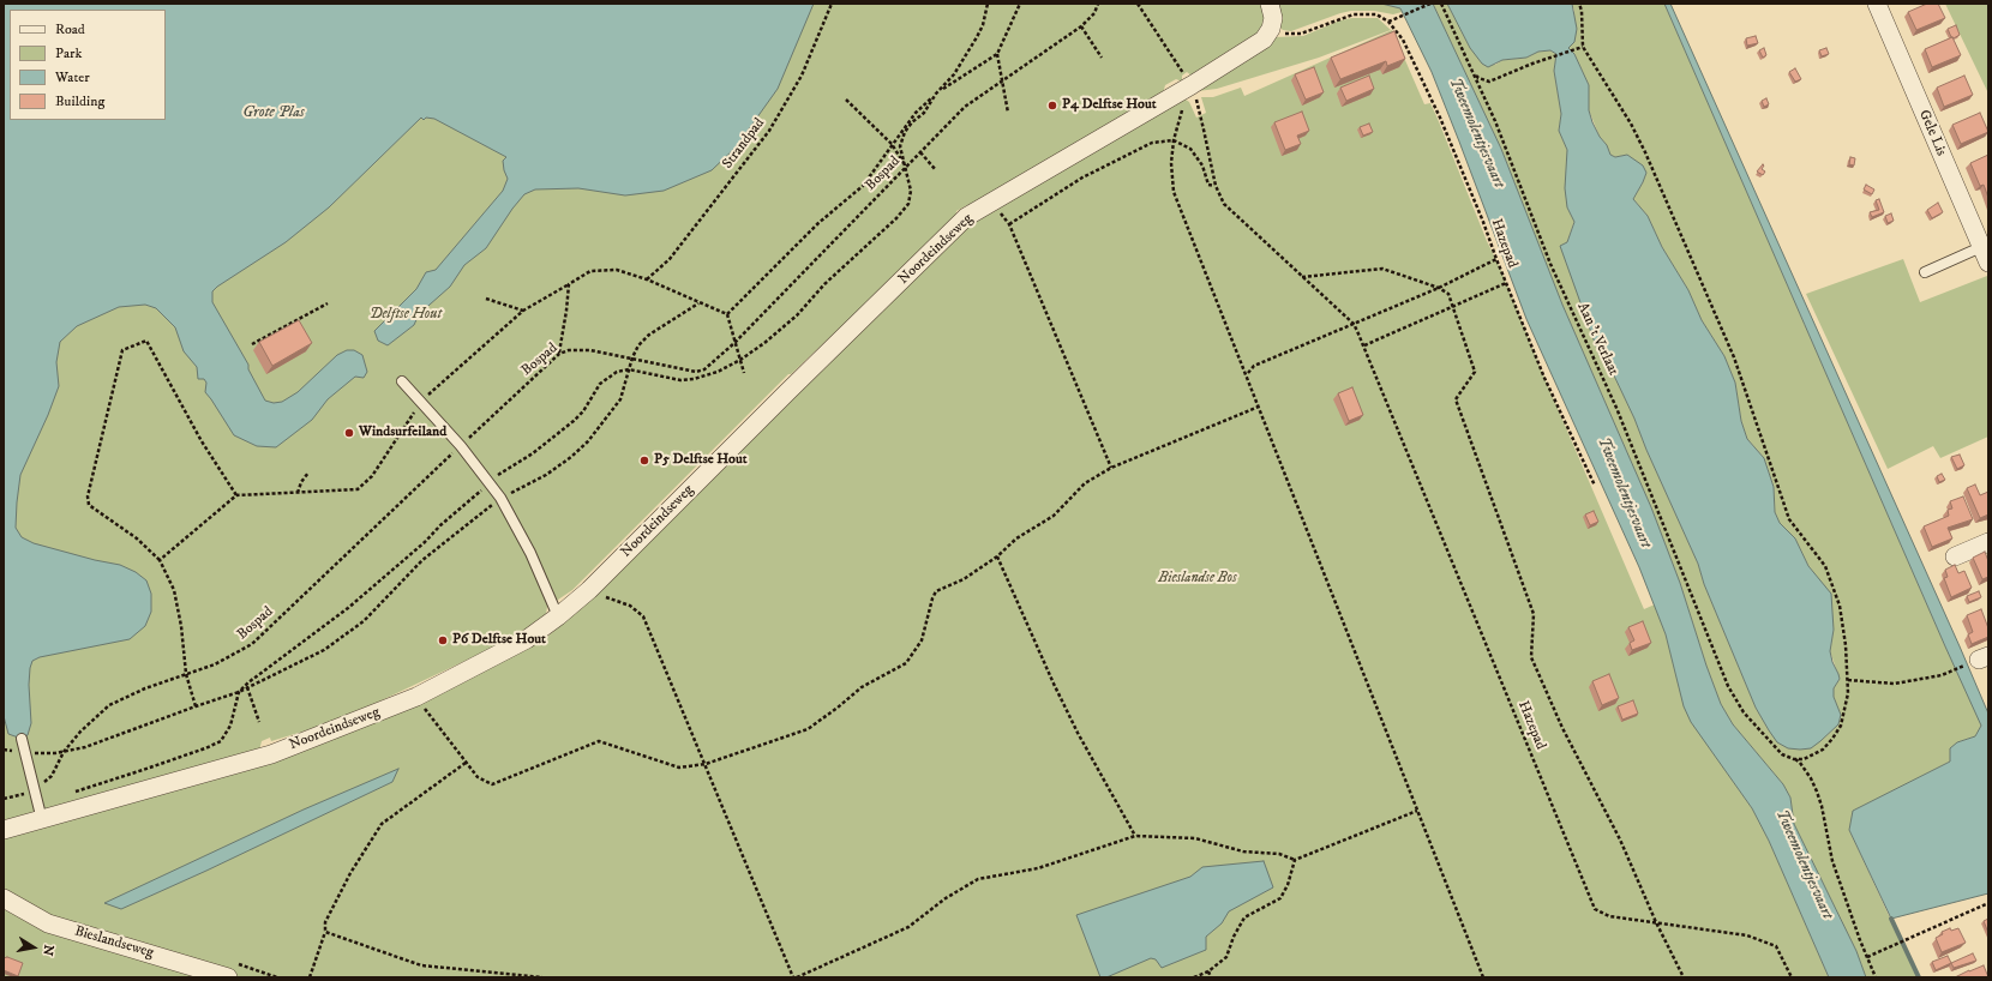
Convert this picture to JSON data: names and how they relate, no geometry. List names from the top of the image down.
{
  "streets": {
    "street": ["Gele Lis", "Noordeindseweg", "Bieslandseweg"],
    "path": [
      "Strandpad",
      "Bospad",
      "Hazepad",
      "Aan 't Verlaat"
    ]
  },
  "crossings": [
    ["Hazepad", "Noordeindseweg"]
  ],
  "water": ["Grote Plas", "Tweemolentjesvaart"],
  "parks": ["Delftse Hout", "Bieslandse Bos"],
  "places": [
    "P4 Delftse Hout",
    "Windsurfeiland",
    "P5 Delftse Hout",
    "P6 Delftse Hout"
  ],
  "legend": [
    "Road",
    "Park",
    "Water",
    "Building"
  ],
  "north": "right"
}
